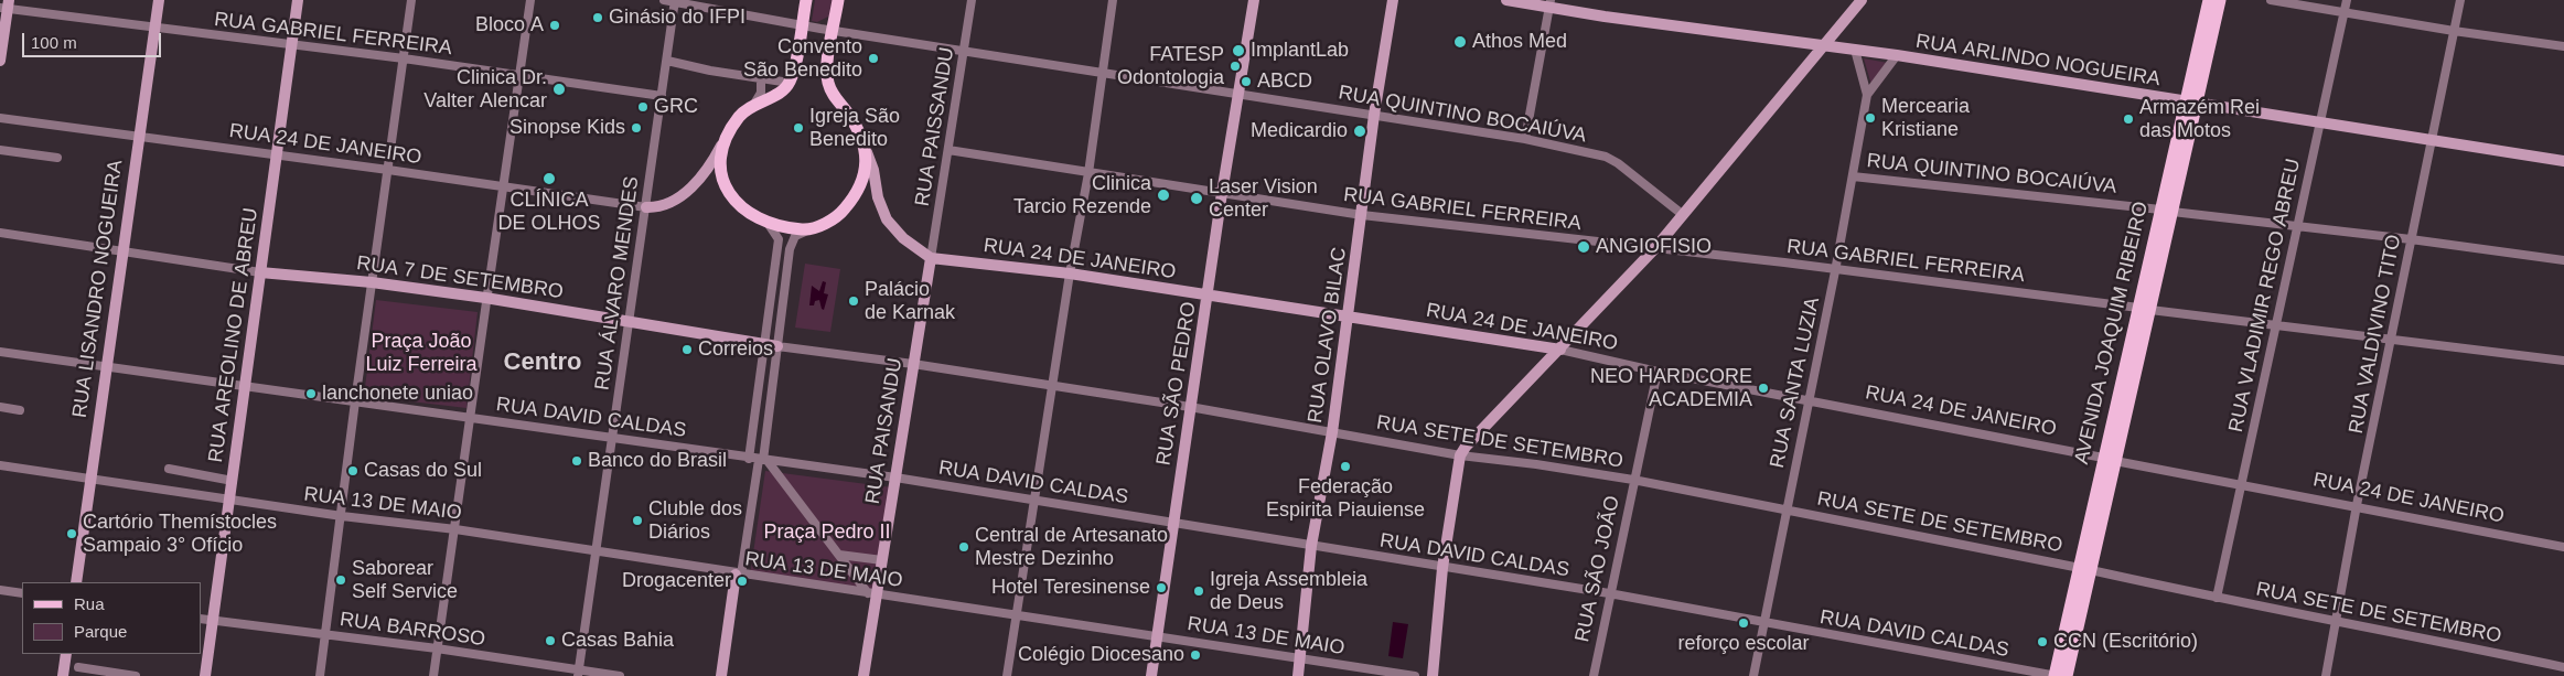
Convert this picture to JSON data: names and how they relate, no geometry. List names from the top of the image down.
{
  "streets": {
    "main road": ["AVENIDA JOAQUIM RIBEIRO"],
    "street": [
      "RUA GABRIEL FERREIRA",
      "RUA ARLINDO NOGUEIRA",
      "RUA QUINTINO BOCAIÚVA",
      "RUA PAISSANDU",
      "RUA 24 DE JANEIRO",
      "RUA 7 DE SETEMBRO",
      "RUA ÁLVARO MENDES",
      "RUA LISANDRO NOGUEIRA",
      "RUA VLADIMIR REGO ABREU",
      "RUA VALDIVINO TITO",
      "RUA AREOLINO DE ABREU",
      "RUA OLAVO BILAC",
      "RUA SANTA LUZIA",
      "RUA SÃO PEDRO",
      "RUA DAVID CALDAS",
      "RUA PAISANDU",
      "RUA SETE DE SETEMBRO",
      "RUA 13 DE MAIO",
      "RUA SÃO JOÃO",
      "RUA BARROSO"
    ]
  },
  "crossings": [
    ["RUA GABRIEL FERREIRA", "RUA PAISSANDU"],
    ["RUA GABRIEL FERREIRA", "RUA ÁLVARO MENDES"],
    ["RUA GABRIEL FERREIRA", "RUA LISANDRO NOGUEIRA"],
    ["RUA GABRIEL FERREIRA", "RUA VLADIMIR REGO ABREU"],
    ["RUA GABRIEL FERREIRA", "AVENIDA JOAQUIM RIBEIRO"],
    ["RUA GABRIEL FERREIRA", "RUA VALDIVINO TITO"],
    ["RUA GABRIEL FERREIRA", "RUA AREOLINO DE ABREU"],
    ["RUA GABRIEL FERREIRA", "RUA OLAVO BILAC"],
    ["RUA GABRIEL FERREIRA", "RUA SANTA LUZIA"],
    ["RUA GABRIEL FERREIRA", "RUA SÃO PEDRO"],
    ["RUA ARLINDO NOGUEIRA", "RUA VLADIMIR REGO ABREU"],
    ["RUA ARLINDO NOGUEIRA", "AVENIDA JOAQUIM RIBEIRO"],
    ["RUA ARLINDO NOGUEIRA", "RUA VALDIVINO TITO"],
    ["RUA ARLINDO NOGUEIRA", "RUA SANTA LUZIA"],
    ["RUA QUINTINO BOCAIÚVA", "RUA PAISSANDU"],
    ["RUA QUINTINO BOCAIÚVA", "RUA ÁLVARO MENDES"],
    ["RUA QUINTINO BOCAIÚVA", "RUA VLADIMIR REGO ABREU"],
    ["RUA QUINTINO BOCAIÚVA", "AVENIDA JOAQUIM RIBEIRO"],
    ["RUA QUINTINO BOCAIÚVA", "RUA VALDIVINO TITO"],
    ["RUA QUINTINO BOCAIÚVA", "RUA OLAVO BILAC"],
    ["RUA QUINTINO BOCAIÚVA", "RUA SANTA LUZIA"],
    ["RUA QUINTINO BOCAIÚVA", "RUA SÃO PEDRO"],
    ["RUA PAISSANDU", "RUA 24 DE JANEIRO"],
    ["RUA PAISSANDU", "RUA PAISANDU"],
    ["RUA 24 DE JANEIRO", "RUA ÁLVARO MENDES"],
    ["RUA 24 DE JANEIRO", "RUA LISANDRO NOGUEIRA"],
    ["RUA 24 DE JANEIRO", "RUA VLADIMIR REGO ABREU"],
    ["RUA 24 DE JANEIRO", "AVENIDA JOAQUIM RIBEIRO"],
    ["RUA 24 DE JANEIRO", "RUA VALDIVINO TITO"],
    ["RUA 24 DE JANEIRO", "RUA AREOLINO DE ABREU"],
    ["RUA 24 DE JANEIRO", "RUA OLAVO BILAC"],
    ["RUA 24 DE JANEIRO", "RUA SANTA LUZIA"],
    ["RUA 24 DE JANEIRO", "RUA SÃO PEDRO"],
    ["RUA 24 DE JANEIRO", "RUA PAISANDU"],
    ["RUA 24 DE JANEIRO", "RUA SÃO JOÃO"],
    ["RUA 7 DE SETEMBRO", "RUA ÁLVARO MENDES"],
    ["RUA 7 DE SETEMBRO", "RUA LISANDRO NOGUEIRA"],
    ["RUA 7 DE SETEMBRO", "RUA AREOLINO DE ABREU"],
    ["RUA 7 DE SETEMBRO", "RUA PAISANDU"],
    ["RUA 7 DE SETEMBRO", "RUA SETE DE SETEMBRO"],
    ["RUA ÁLVARO MENDES", "RUA DAVID CALDAS"],
    ["RUA ÁLVARO MENDES", "RUA 13 DE MAIO"],
    ["RUA ÁLVARO MENDES", "RUA BARROSO"],
    ["RUA LISANDRO NOGUEIRA", "RUA DAVID CALDAS"],
    ["RUA LISANDRO NOGUEIRA", "RUA 13 DE MAIO"],
    ["RUA VLADIMIR REGO ABREU", "RUA SETE DE SETEMBRO"],
    ["AVENIDA JOAQUIM RIBEIRO", "RUA DAVID CALDAS"],
    ["AVENIDA JOAQUIM RIBEIRO", "RUA SETE DE SETEMBRO"],
    ["RUA VALDIVINO TITO", "RUA SETE DE SETEMBRO"],
    ["RUA AREOLINO DE ABREU", "RUA DAVID CALDAS"],
    ["RUA AREOLINO DE ABREU", "RUA 13 DE MAIO"],
    ["RUA AREOLINO DE ABREU", "RUA BARROSO"],
    ["RUA OLAVO BILAC", "RUA DAVID CALDAS"],
    ["RUA OLAVO BILAC", "RUA SETE DE SETEMBRO"],
    ["RUA OLAVO BILAC", "RUA 13 DE MAIO"],
    ["RUA SANTA LUZIA", "RUA DAVID CALDAS"],
    ["RUA SANTA LUZIA", "RUA SETE DE SETEMBRO"],
    ["RUA SÃO PEDRO", "RUA DAVID CALDAS"],
    ["RUA SÃO PEDRO", "RUA SETE DE SETEMBRO"],
    ["RUA SÃO PEDRO", "RUA 13 DE MAIO"],
    ["RUA DAVID CALDAS", "RUA PAISANDU"],
    ["RUA DAVID CALDAS", "RUA SÃO JOÃO"],
    ["RUA PAISANDU", "RUA SETE DE SETEMBRO"],
    ["RUA PAISANDU", "RUA 13 DE MAIO"],
    ["RUA SETE DE SETEMBRO", "RUA SÃO JOÃO"]
  ],
  "districts": ["Centro"],
  "parks": ["Praça João Luiz Ferreira", "Praça Pedro II"],
  "places": [
    "Ginásio do IFPI",
    "Bloco A",
    "Athos Med",
    "ImplantLab",
    "Convento São Benedito",
    "FATESP Odontologia",
    "ABCD",
    "Clinica Dr. Valter Alencar",
    "GRC",
    "Mercearia Kristiane",
    "Armazém Rei das Motos",
    "Sinopse Kids",
    "Igreja São Benedito",
    "Medicardio",
    "CLÍNICA DE OLHOS",
    "Clinica Tarcio Rezende",
    "Laser Vision Center",
    "ANGIOFISIO",
    "Palácio de Karnak",
    "Correios",
    "NEO HARDCORE ACADEMIA",
    "lanchonete uniao",
    "Banco do Brasil",
    "Federação Espirita Piauiense",
    "Casas do Sul",
    "Cluble dos Diários",
    "Cartório Themístocles Sampaio 3° Ofício",
    "Central de Artesanato Mestre Dezinho",
    "Saborear Self Service",
    "Drogacenter",
    "Hotel Teresinense",
    "Igreja Assembleia de Deus",
    "reforço escolar",
    "Casas Bahia",
    "CCN (Escritório)",
    "Colégio Diocesano"
  ],
  "legend": ["Rua", "Parque"],
  "scale_bar": "100 m"
}
